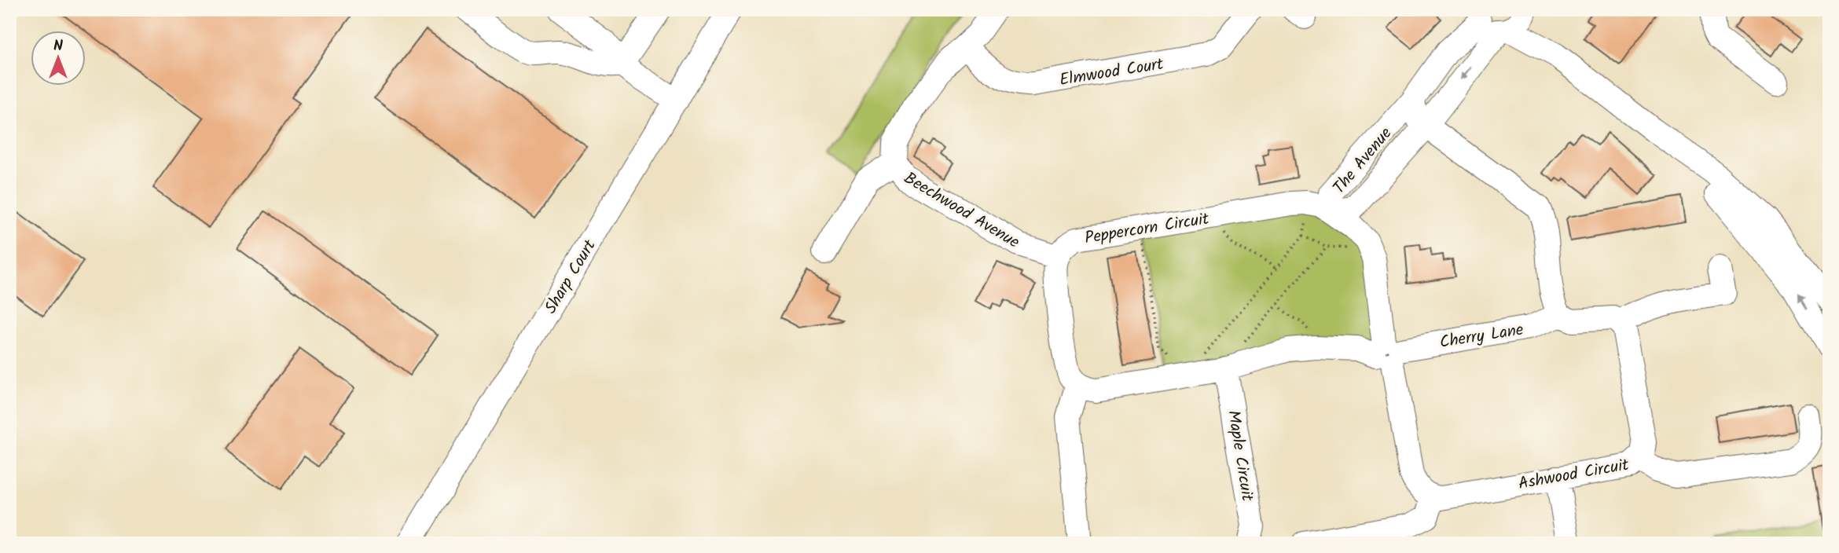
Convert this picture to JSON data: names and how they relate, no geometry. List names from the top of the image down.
{
  "streets": {
    "street": [
      "Elmwood Court",
      "The Avenue",
      "Beechwood Avenue",
      "Peppercorn Circuit",
      "Sharp Court",
      "Cherry Lane",
      "Maple Circuit",
      "Ashwood Circuit"
    ]
  },
  "crossings": [
    ["Elmwood Court", "Beechwood Avenue"],
    ["The Avenue", "Peppercorn Circuit"],
    ["Beechwood Avenue", "Peppercorn Circuit"],
    ["Peppercorn Circuit", "Cherry Lane"]
  ],
  "north": "top"
}
